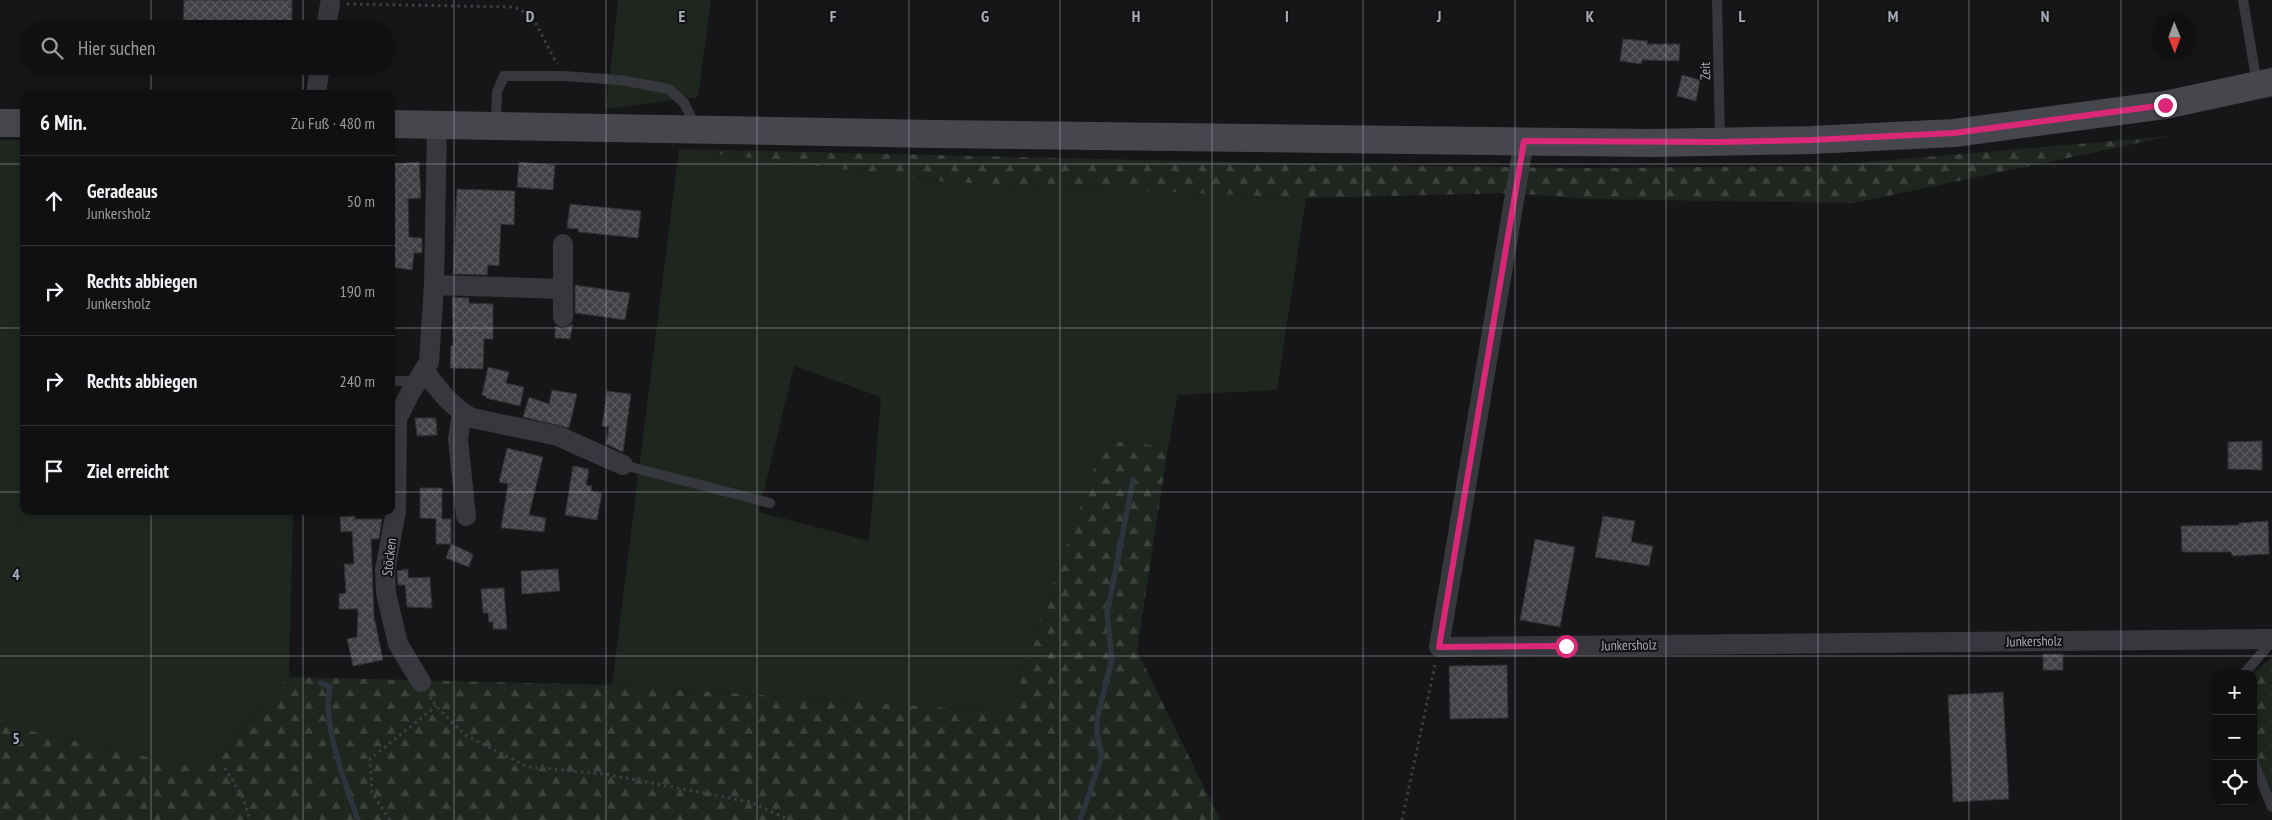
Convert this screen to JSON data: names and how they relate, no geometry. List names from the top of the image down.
{
  "streets": {
    "street": ["Stöcken", "Junkersholz"],
    "lane": ["Zeit"]
  },
  "north": "bottom",
  "page": {
    "search": "Hier suchen",
    "heading": ["6 Min.", "Zu Fuß · 480 m"],
    "list": [
      ["Geradeaus", "Junkersholz", "50 m"],
      ["Rechts abbiegen", "Junkersholz", "190 m"],
      ["Rechts abbiegen", "240 m"],
      "Ziel erreicht"
    ],
    "map_buttons": ["+", "−"]
  },
  "grid": {
    "columns": [
      "D",
      "E",
      "F",
      "G",
      "H",
      "I",
      "J",
      "K",
      "L",
      "M",
      "N"
    ],
    "rows": ["4", "5"]
  }
}
